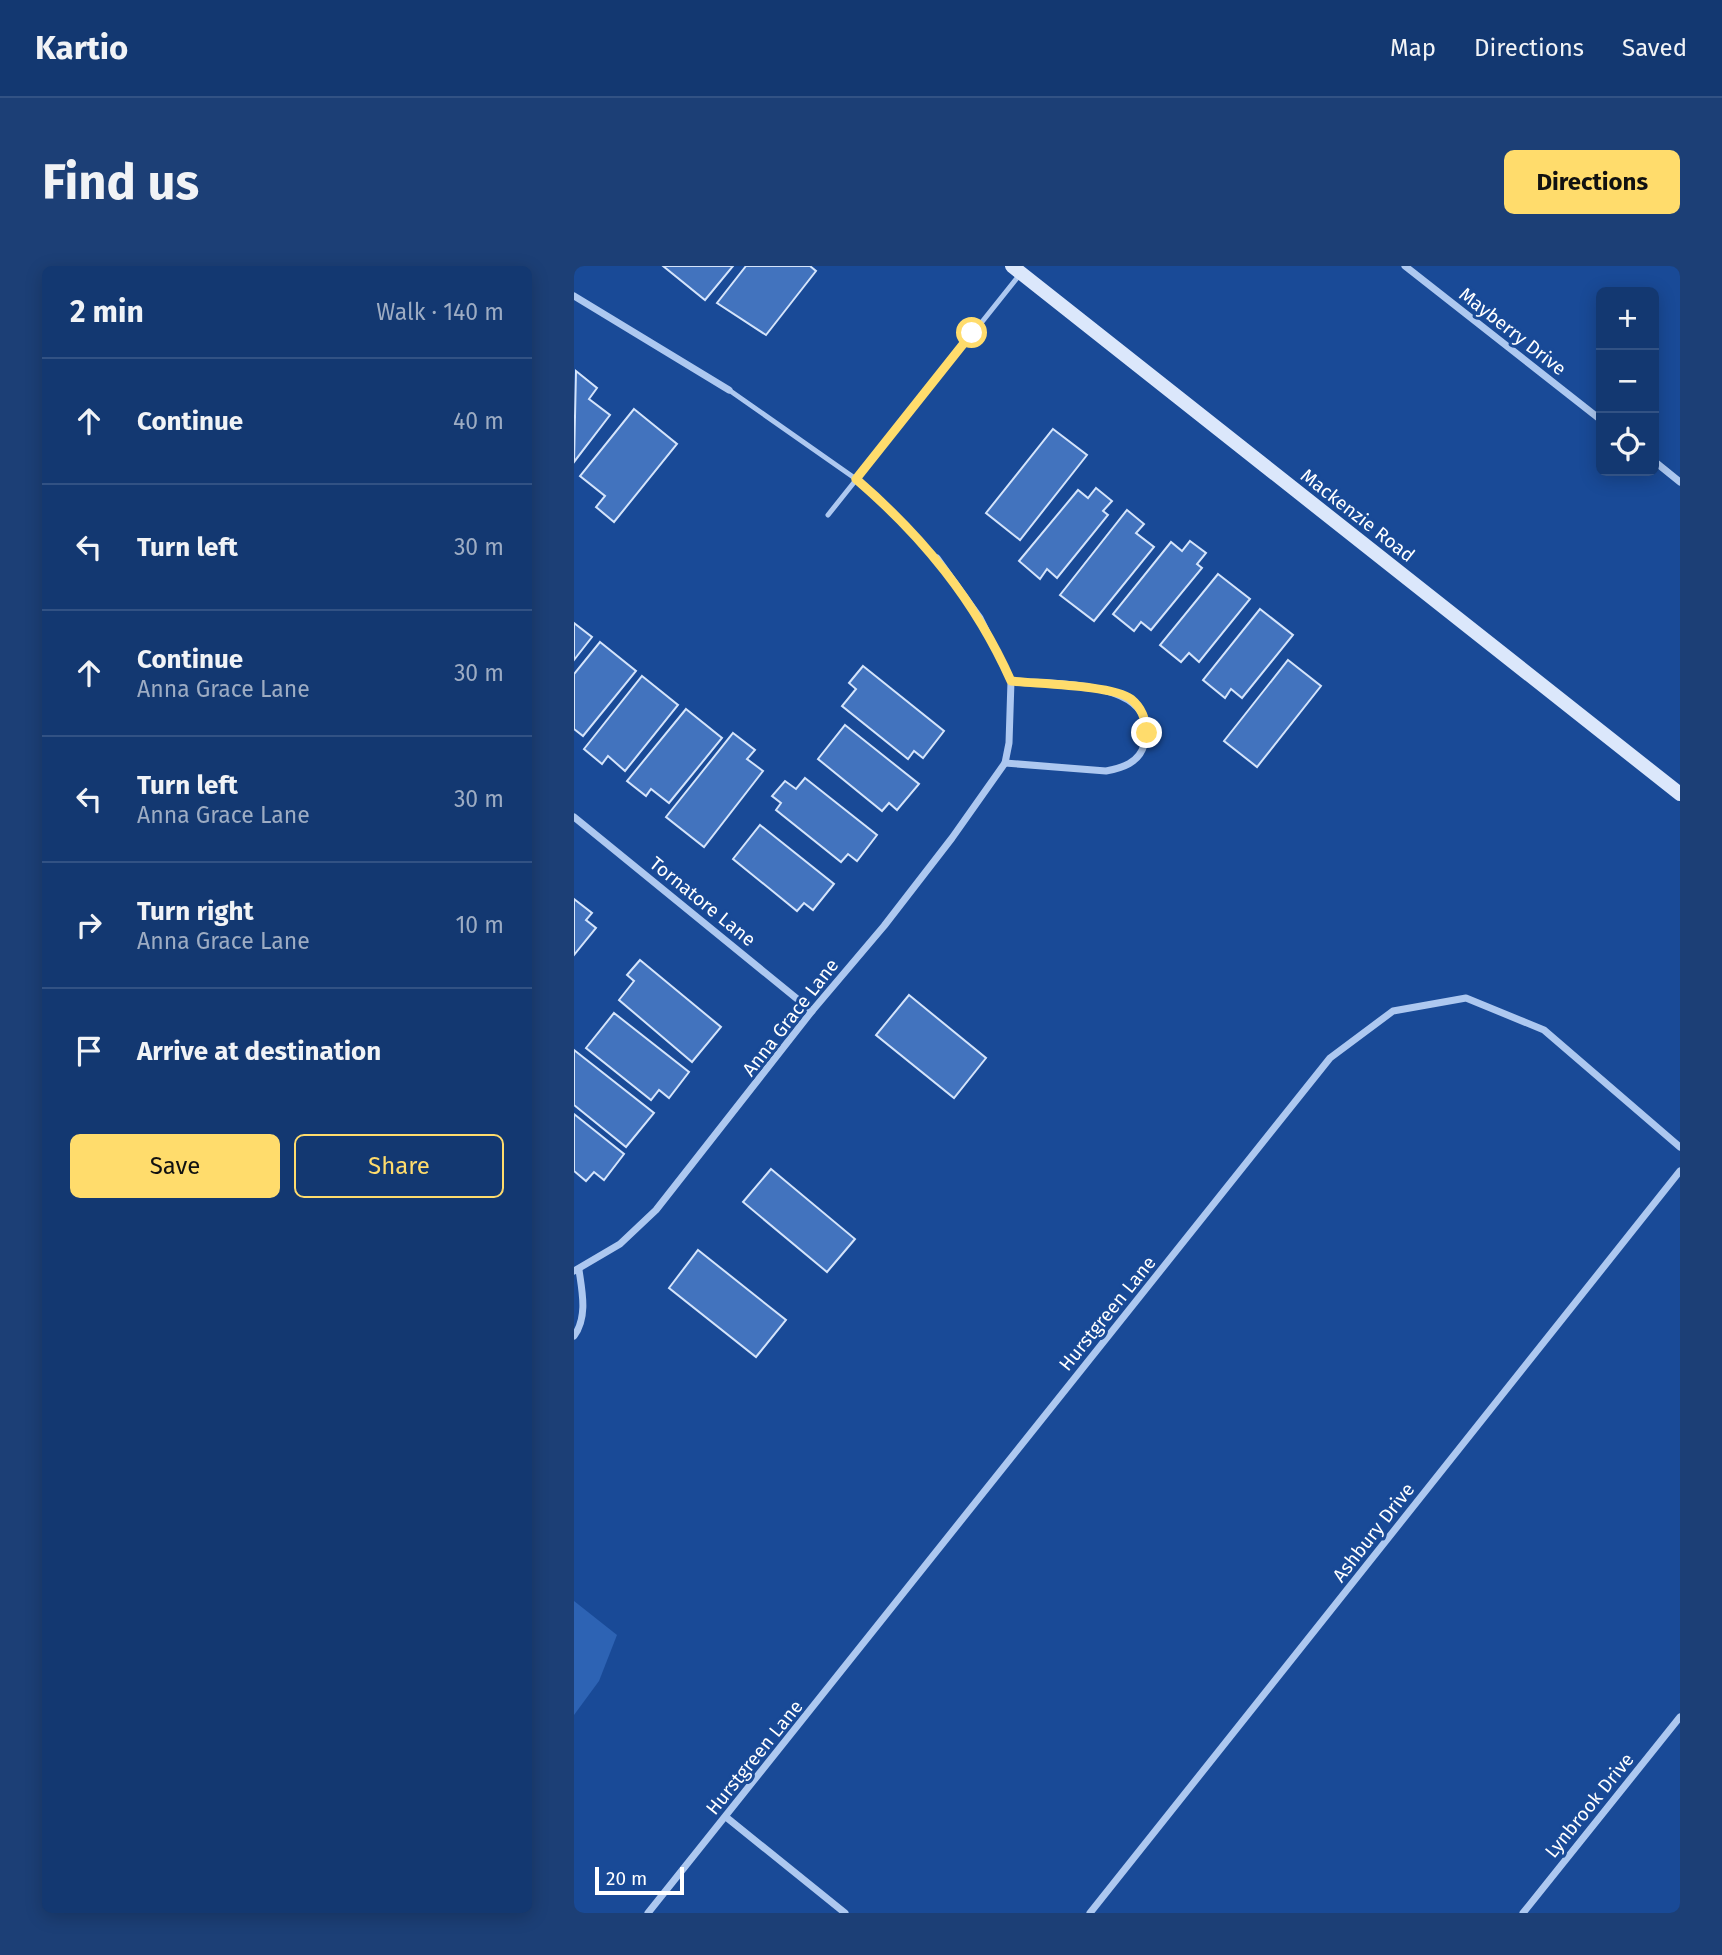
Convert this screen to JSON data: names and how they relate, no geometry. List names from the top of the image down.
{
  "streets": {
    "main road": ["Mackenzie Road"],
    "street": [
      "Mayberry Drive",
      "Tornatore Lane",
      "Anna Grace Lane",
      "Hurstgreen Lane",
      "Ashbury Drive",
      "Lynbrook Drive"
    ]
  },
  "crossings": [
    ["Tornatore Lane", "Anna Grace Lane"]
  ],
  "scale_bar": "20 m",
  "page": {
    "header": "Kartio",
    "nav": ["Map", "Directions", "Saved"],
    "buttons": [
      "Directions",
      ["Save", "Share"]
    ],
    "title": "Find us",
    "heading": ["2 min", "Walk · 140 m"],
    "map_buttons": ["+", "−"],
    "list": [
      ["Continue", "40 m"],
      ["Turn left", "30 m"],
      ["Continue", "Anna Grace Lane", "30 m"],
      ["Turn left", "Anna Grace Lane", "30 m"],
      ["Turn right", "Anna Grace Lane", "10 m"],
      "Arrive at destination"
    ],
    "scale": "20 m"
  }
}
